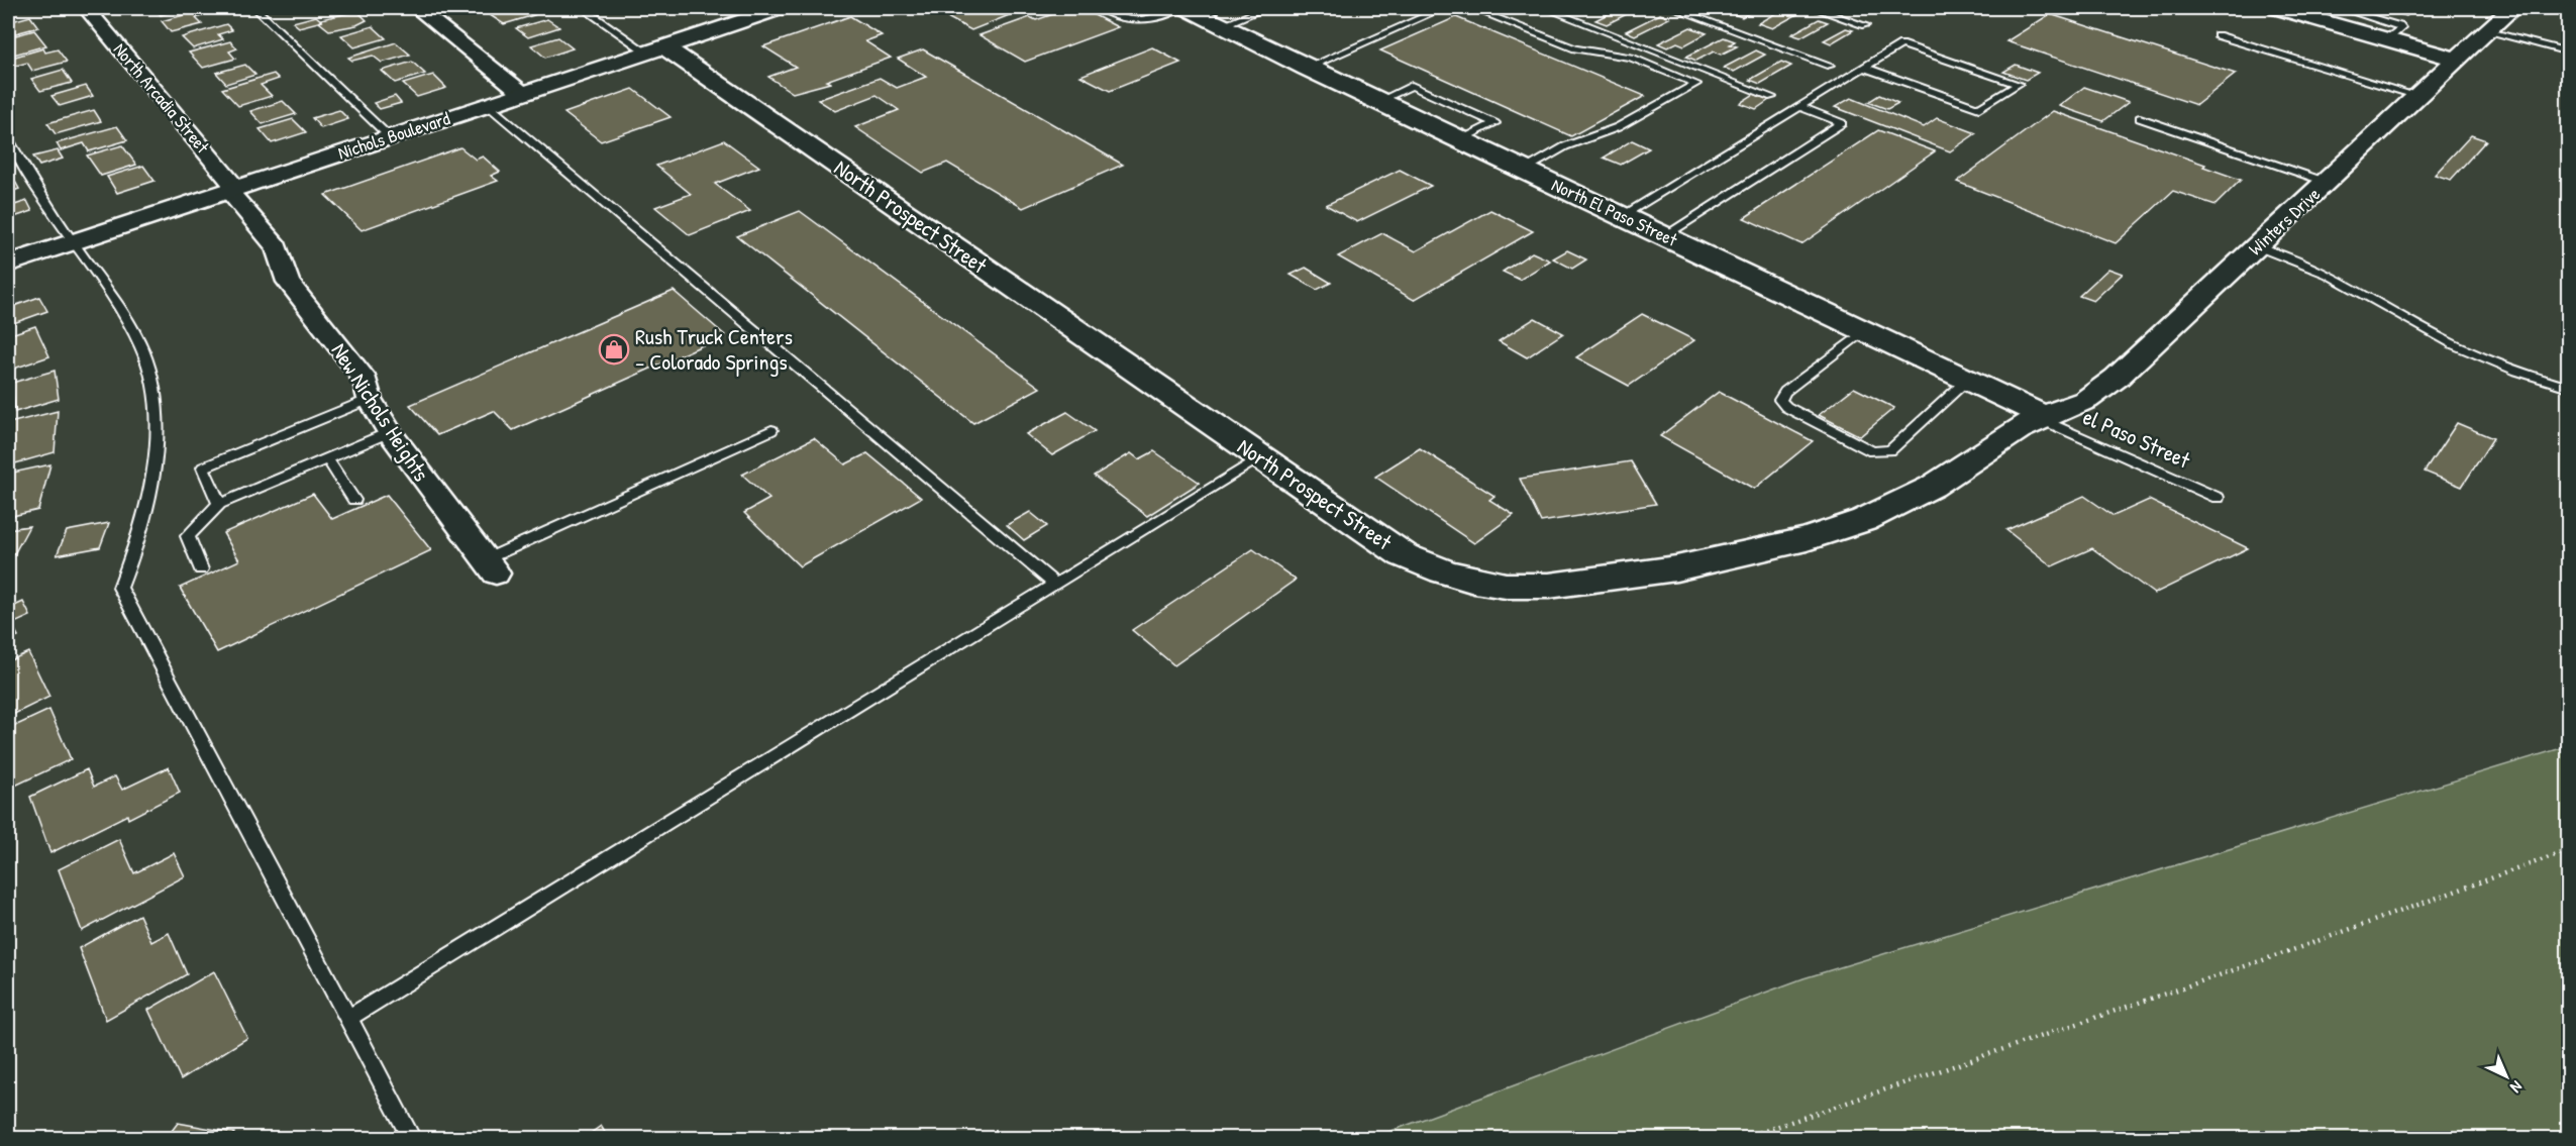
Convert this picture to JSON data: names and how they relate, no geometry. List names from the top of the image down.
{
  "streets": {
    "street": [
      "North Arcadia Street",
      "Nichols Boulevard",
      "North El Paso Street",
      "North Prospect Street",
      "Winters Drive",
      "New Nichols Heights"
    ],
    "lane": ["el Paso Street"]
  },
  "crossings": [
    ["North Arcadia Street", "Nichols Boulevard"],
    ["North Arcadia Street", "New Nichols Heights"],
    ["Nichols Boulevard", "North Prospect Street"],
    ["Nichols Boulevard", "New Nichols Heights"],
    ["North El Paso Street", "North Prospect Street"],
    ["North El Paso Street", "Winters Drive"],
    ["North El Paso Street", "el Paso Street"],
    ["North Prospect Street", "Winters Drive"],
    ["North Prospect Street", "el Paso Street"],
    ["Winters Drive", "el Paso Street"]
  ],
  "places": {
    "shop": ["Rush Truck Centers – Colorado Springs"]
  },
  "north": "bottom right"
}
